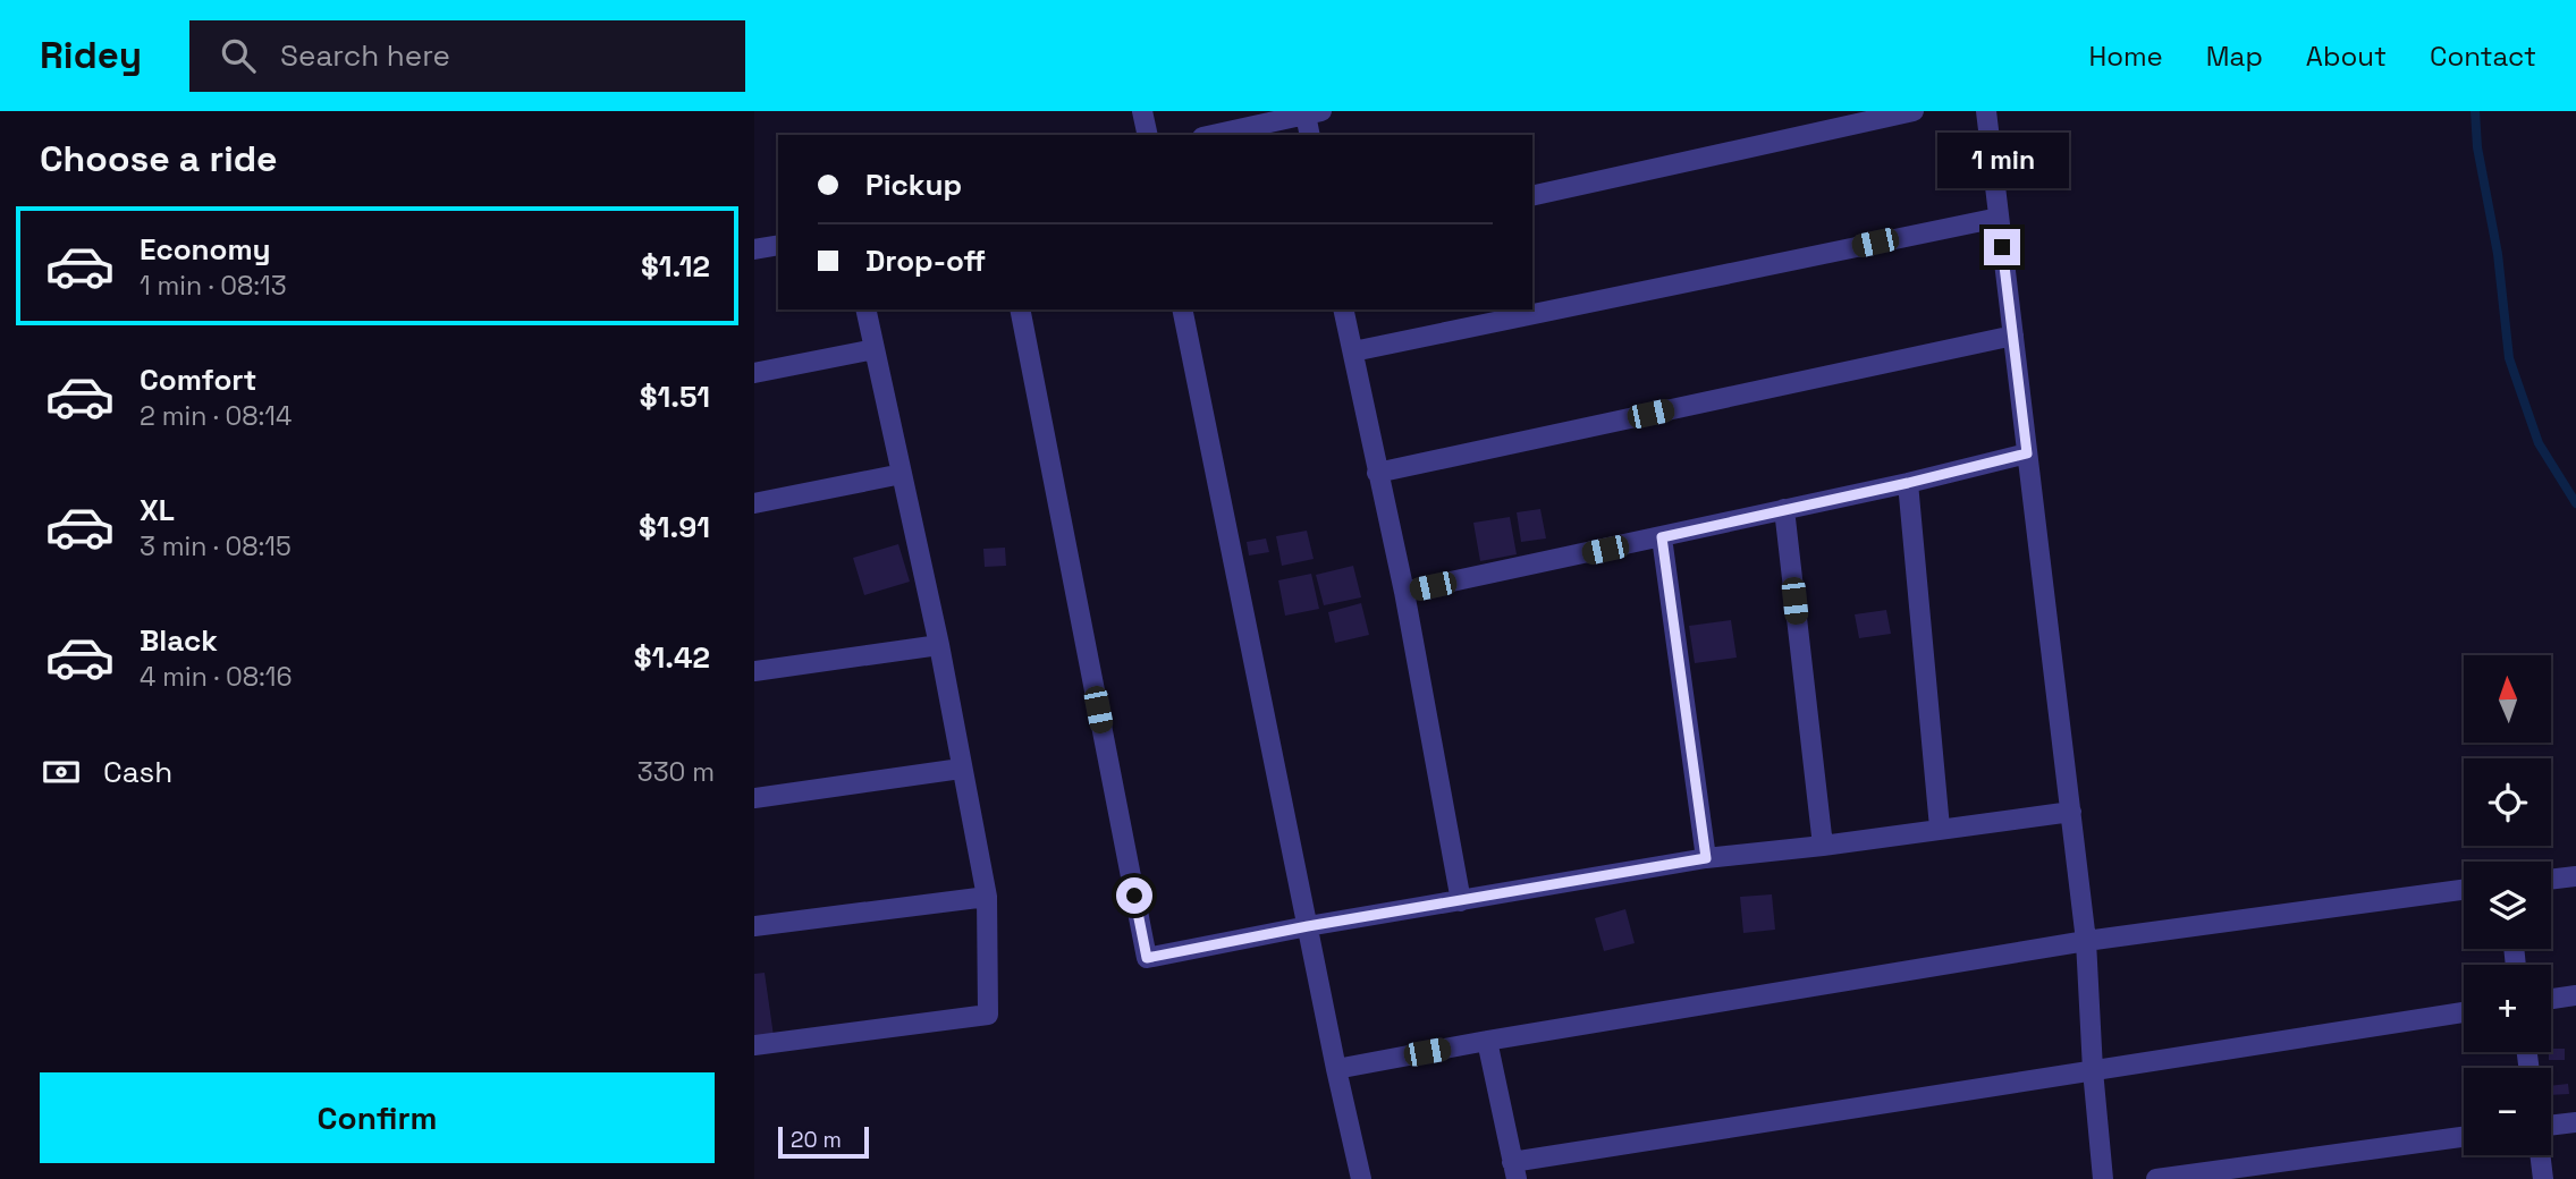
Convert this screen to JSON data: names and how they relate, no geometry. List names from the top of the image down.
{
  "scale_bar": "20 m",
  "north": "top",
  "page": {
    "header": "Ridey",
    "search": "Search here",
    "nav": [
      "Home",
      "Map",
      "About",
      "Contact"
    ],
    "heading": "Choose a ride",
    "bubble": "1 min",
    "banner": ["Pickup", "Drop-off"],
    "list": [
      {
        "name": "Economy",
        "note": "1 min · 08:13",
        "value": "$1.12"
      },
      {
        "name": "Comfort",
        "note": "2 min · 08:14",
        "value": "$1.51"
      },
      {
        "name": "XL",
        "note": "3 min · 08:15",
        "value": "$1.91"
      },
      {
        "name": "Black",
        "note": "4 min · 08:16",
        "value": "$1.42"
      }
    ],
    "map_buttons": ["+", "−"],
    "pay": ["Cash", "330 m"],
    "buttons": "Confirm",
    "scale": "20 m"
  }
}
